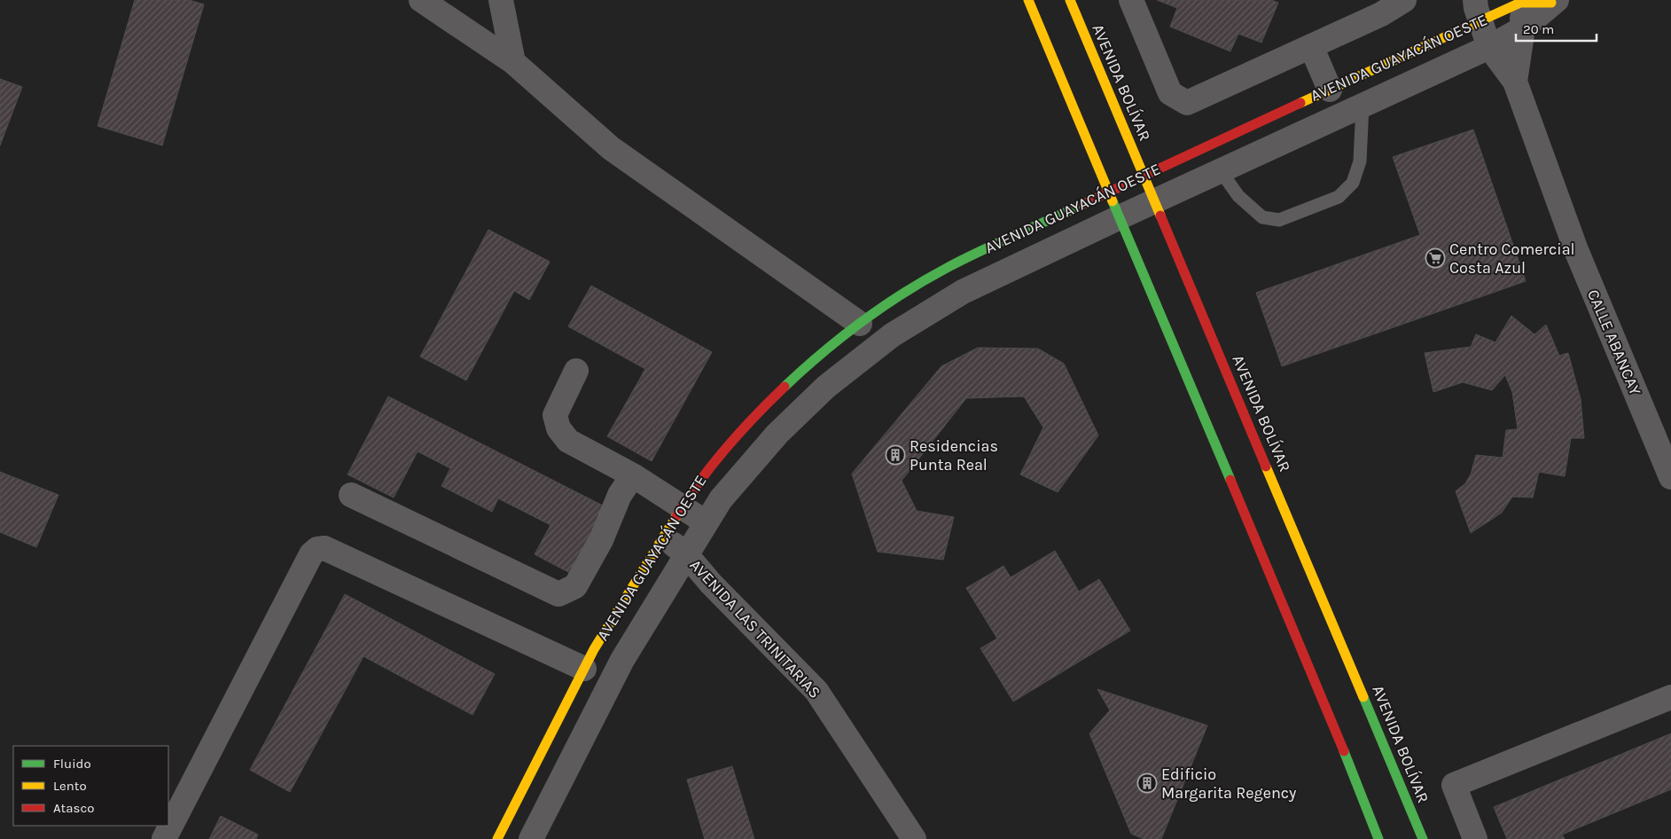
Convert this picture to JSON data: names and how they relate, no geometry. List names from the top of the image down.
{
  "streets": {
    "street": [
      "AVENIDA GUAYACÁN OESTE",
      "AVENIDA BOLÍVAR",
      "CALLE ABANCAY",
      "AVENIDA LAS TRINITARIAS"
    ]
  },
  "crossings": [
    ["AVENIDA GUAYACÁN OESTE", "AVENIDA BOLÍVAR"],
    ["AVENIDA GUAYACÁN OESTE", "AVENIDA LAS TRINITARIAS"]
  ],
  "places": {
    "supermarket": ["Centro Comercial Costa Azul"],
    "building": ["Residencias Punta Real", "Edificio Margarita Regency"]
  },
  "legend": ["Fluido", "Lento", "Atasco"],
  "scale_bar": "20 m"
}
